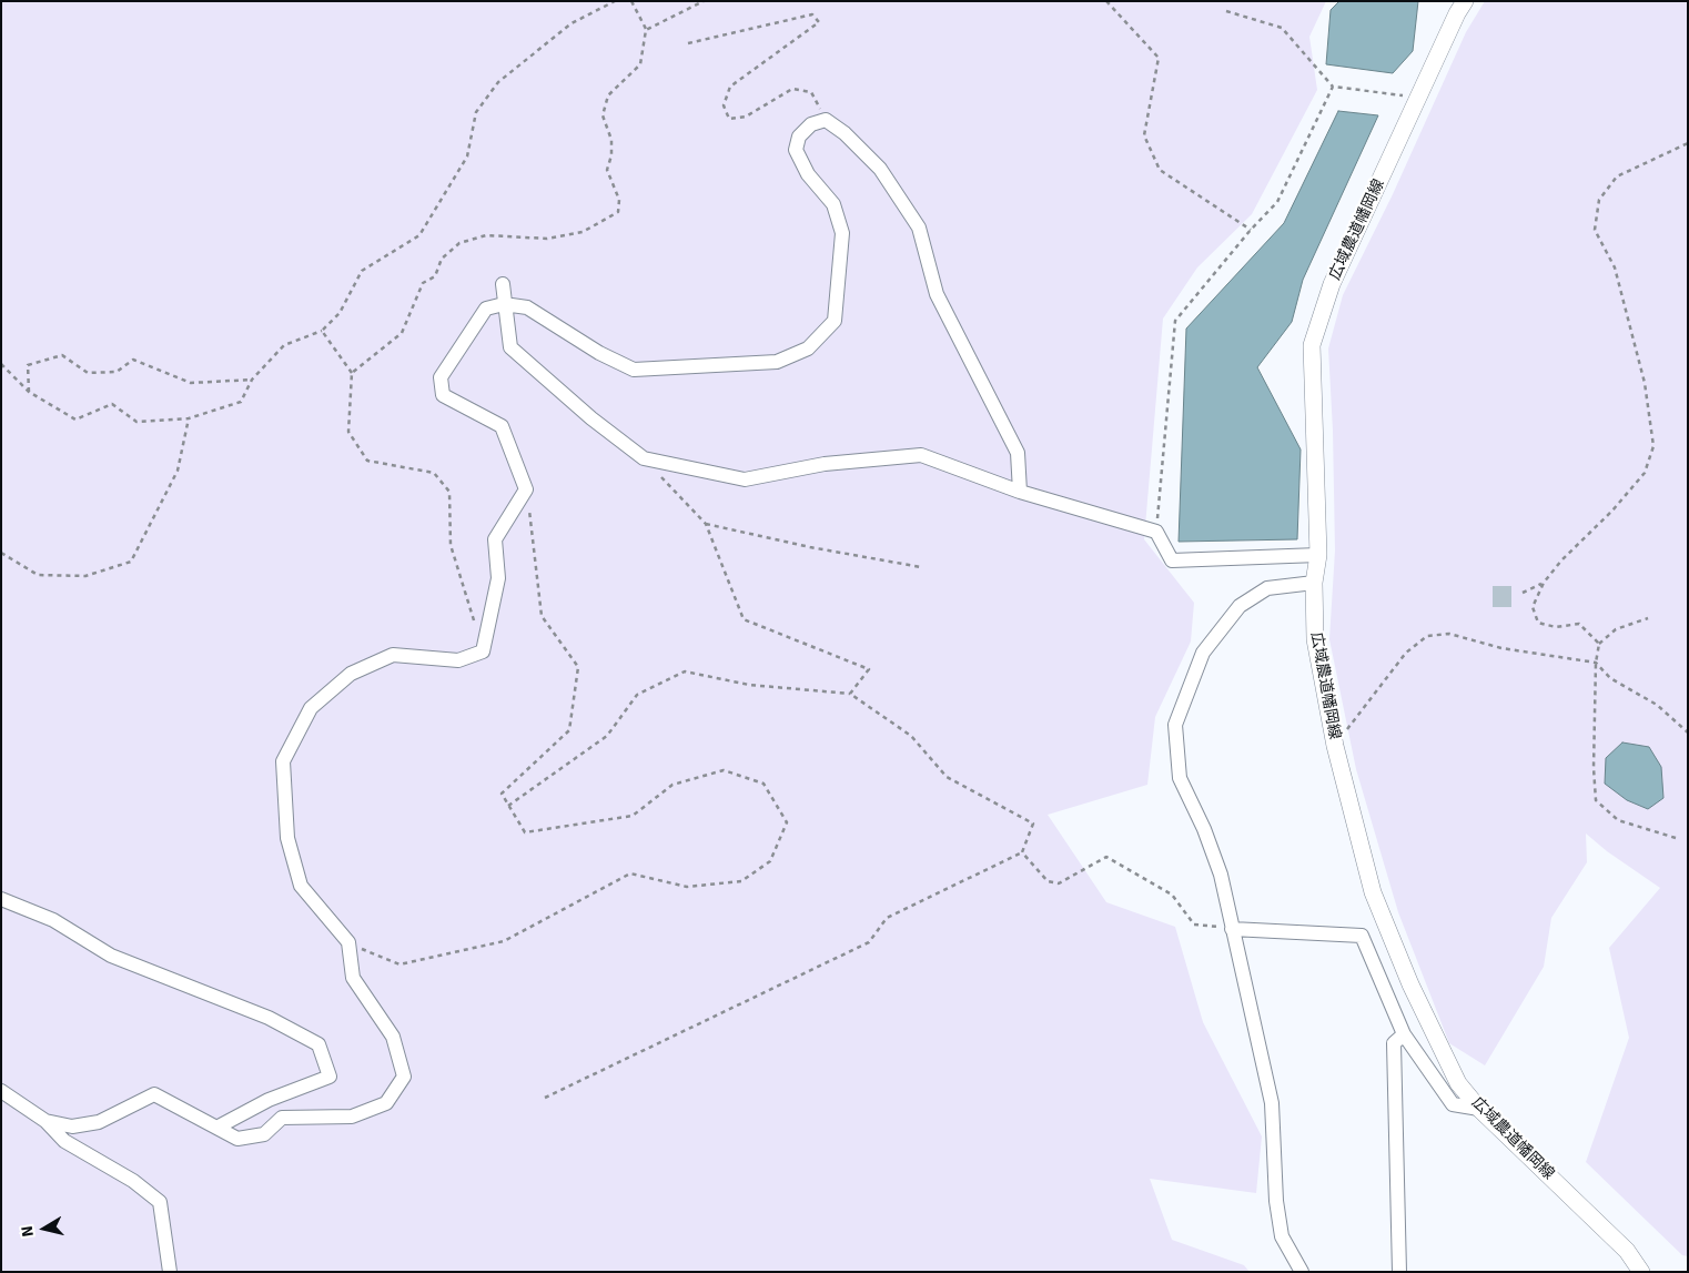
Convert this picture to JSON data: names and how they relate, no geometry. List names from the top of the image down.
{
  "streets": {
    "street": ["広域農道幡岡線"]
  },
  "north": "left"
}
